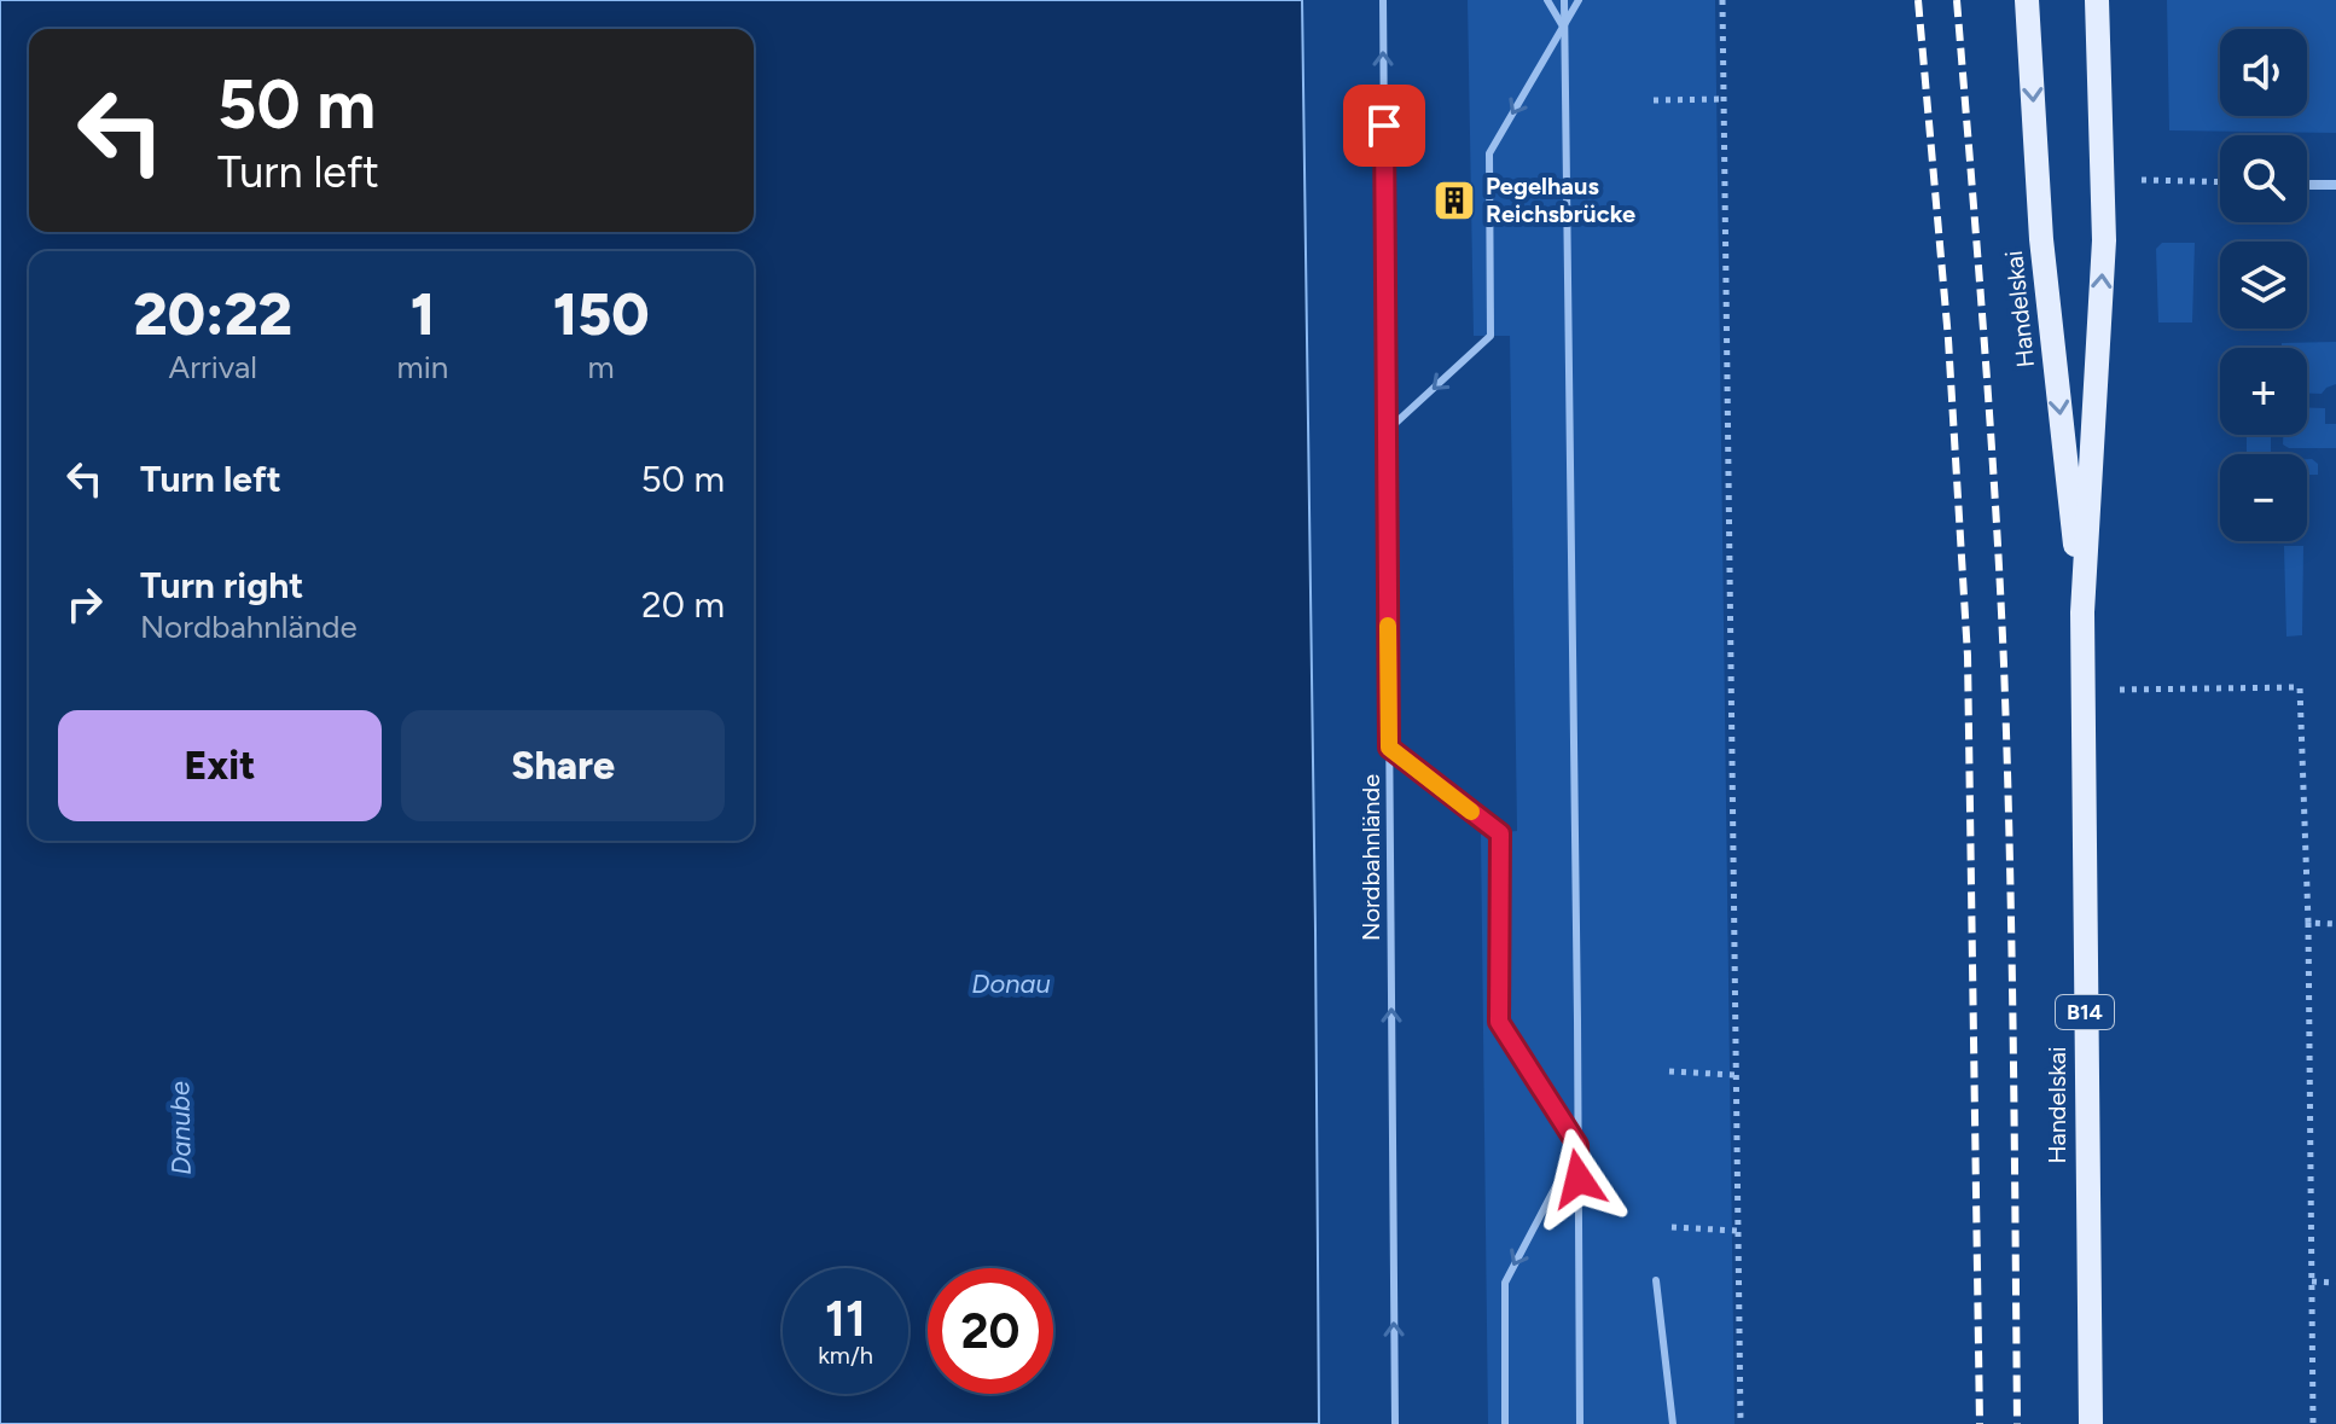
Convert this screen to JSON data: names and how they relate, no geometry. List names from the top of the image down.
{
  "streets": {
    "main road": ["Handelskai", "B14"],
    "lane": ["Nordbahnlände"]
  },
  "one_way": ["Nordbahnlände"],
  "water": ["Donau", "Danube"],
  "places": {
    "building": ["Pegelhaus Reichsbrücke"]
  },
  "page": {
    "map_buttons": ["+", "−"],
    "turn": ["50 m", "Turn left"],
    "eta": [
      "20:22",
      "Arrival",
      "1",
      "min",
      "150",
      "m"
    ],
    "list": [
      {
        "name": "Turn left",
        "value": "50 m"
      },
      {
        "name": "Turn right",
        "note": "Nordbahnlände",
        "value": "20 m"
      }
    ],
    "buttons": ["Exit", "Share"],
    "speed": "11 km/h",
    "limit": "20"
  }
}
